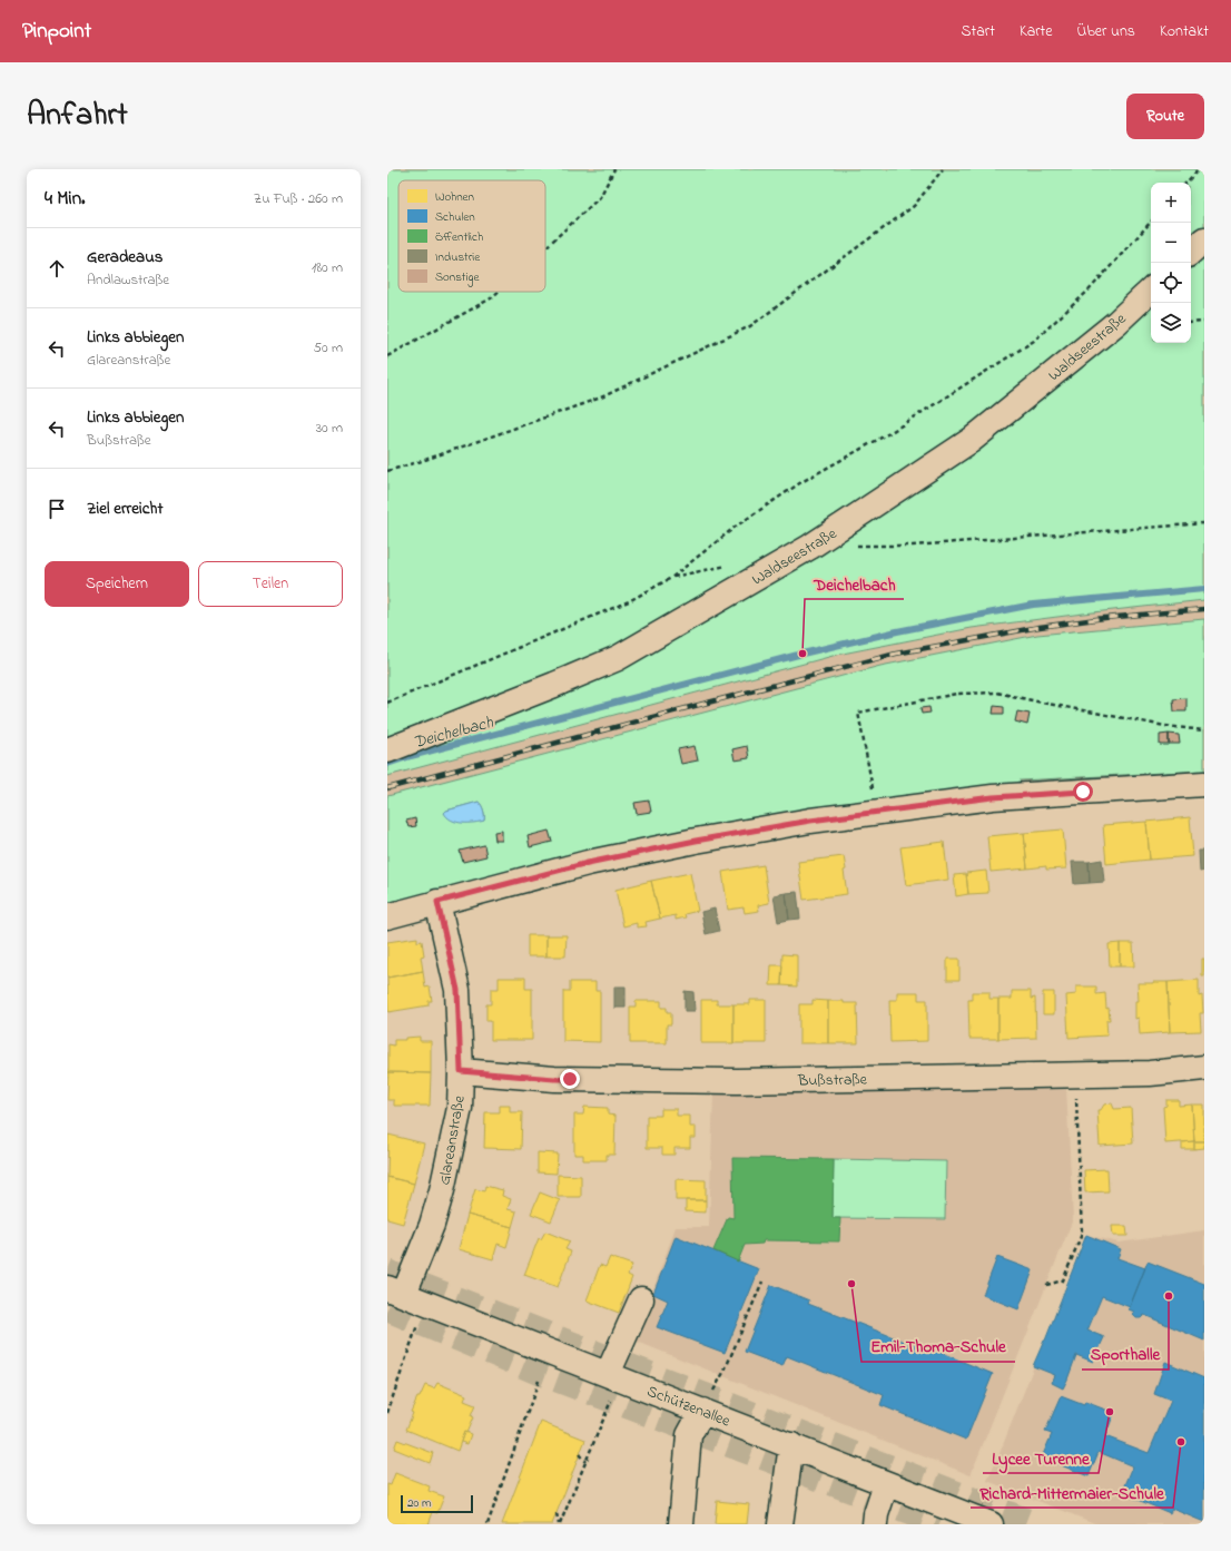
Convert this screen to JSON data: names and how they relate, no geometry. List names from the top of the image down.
{
  "streets": {
    "street": [
      "Waldseestraße",
      "Bußstraße",
      "Glareanstraße",
      "Schützenallee"
    ]
  },
  "crossings": [
    ["Bußstraße", "Glareanstraße"],
    ["Glareanstraße", "Schützenallee"]
  ],
  "water": ["Deichelbach"],
  "places": [
    "Deichelbach",
    "Emil-Thoma-Schule",
    "Sporthalle",
    "Lycee Turenne",
    "Richard-Mittermaier-Schule"
  ],
  "legend": [
    "Wohnen",
    "Schulen",
    "Öffentlich",
    "Industrie",
    "Sonstige"
  ],
  "scale_bar": "20 m",
  "page": {
    "header": "Pinpoint",
    "nav": [
      "Start",
      "Karte",
      "Über uns",
      "Kontakt"
    ],
    "title": "Anfahrt",
    "buttons": [
      "Route",
      ["Speichern", "Teilen"]
    ],
    "heading": ["4 Min.", "Zu Fuß · 260 m"],
    "map_buttons": ["+", "−"],
    "list": [
      ["Geradeaus", "Andlawstraße", "180 m"],
      ["Links abbiegen", "Glareanstraße", "50 m"],
      ["Links abbiegen", "Bußstraße", "30 m"],
      "Ziel erreicht"
    ],
    "scale": "20 m"
  }
}
